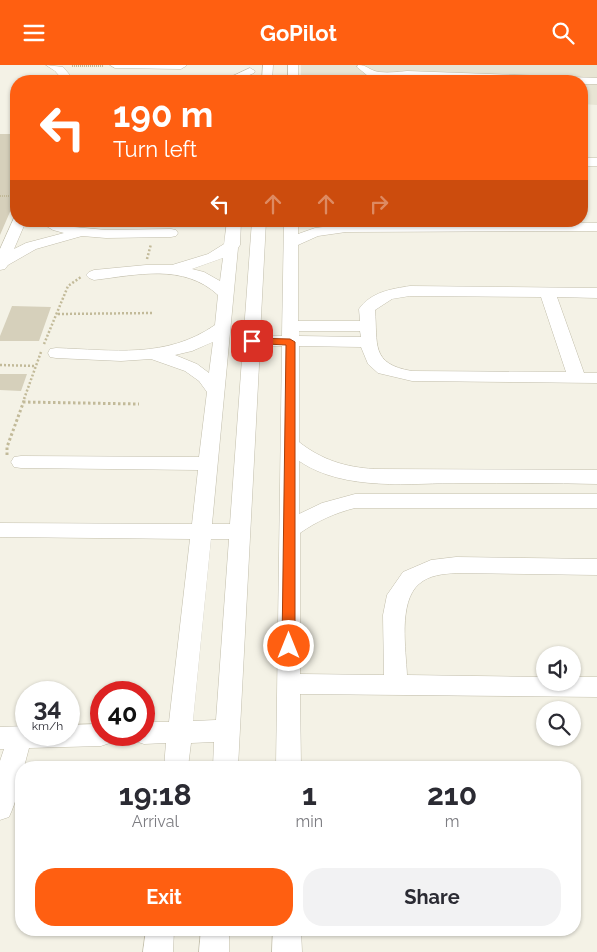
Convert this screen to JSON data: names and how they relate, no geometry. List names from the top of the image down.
{
  "page": {
    "header": "GoPilot",
    "turn": ["190 m", "Turn left"],
    "speed": "34 km/h",
    "limit": "40",
    "eta": [
      "19:18",
      "Arrival",
      "1",
      "min",
      "210",
      "m"
    ],
    "buttons": ["Exit", "Share"]
  }
}
